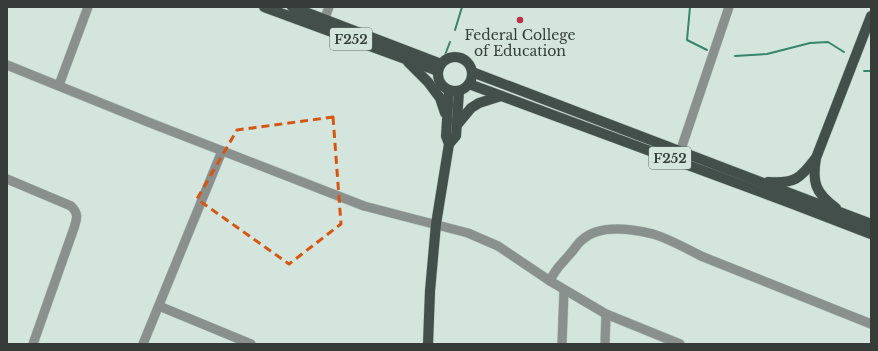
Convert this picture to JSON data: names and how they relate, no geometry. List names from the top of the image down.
{
  "streets": {
    "main road": ["F252"]
  },
  "places": ["Federal College of Education"]
}
